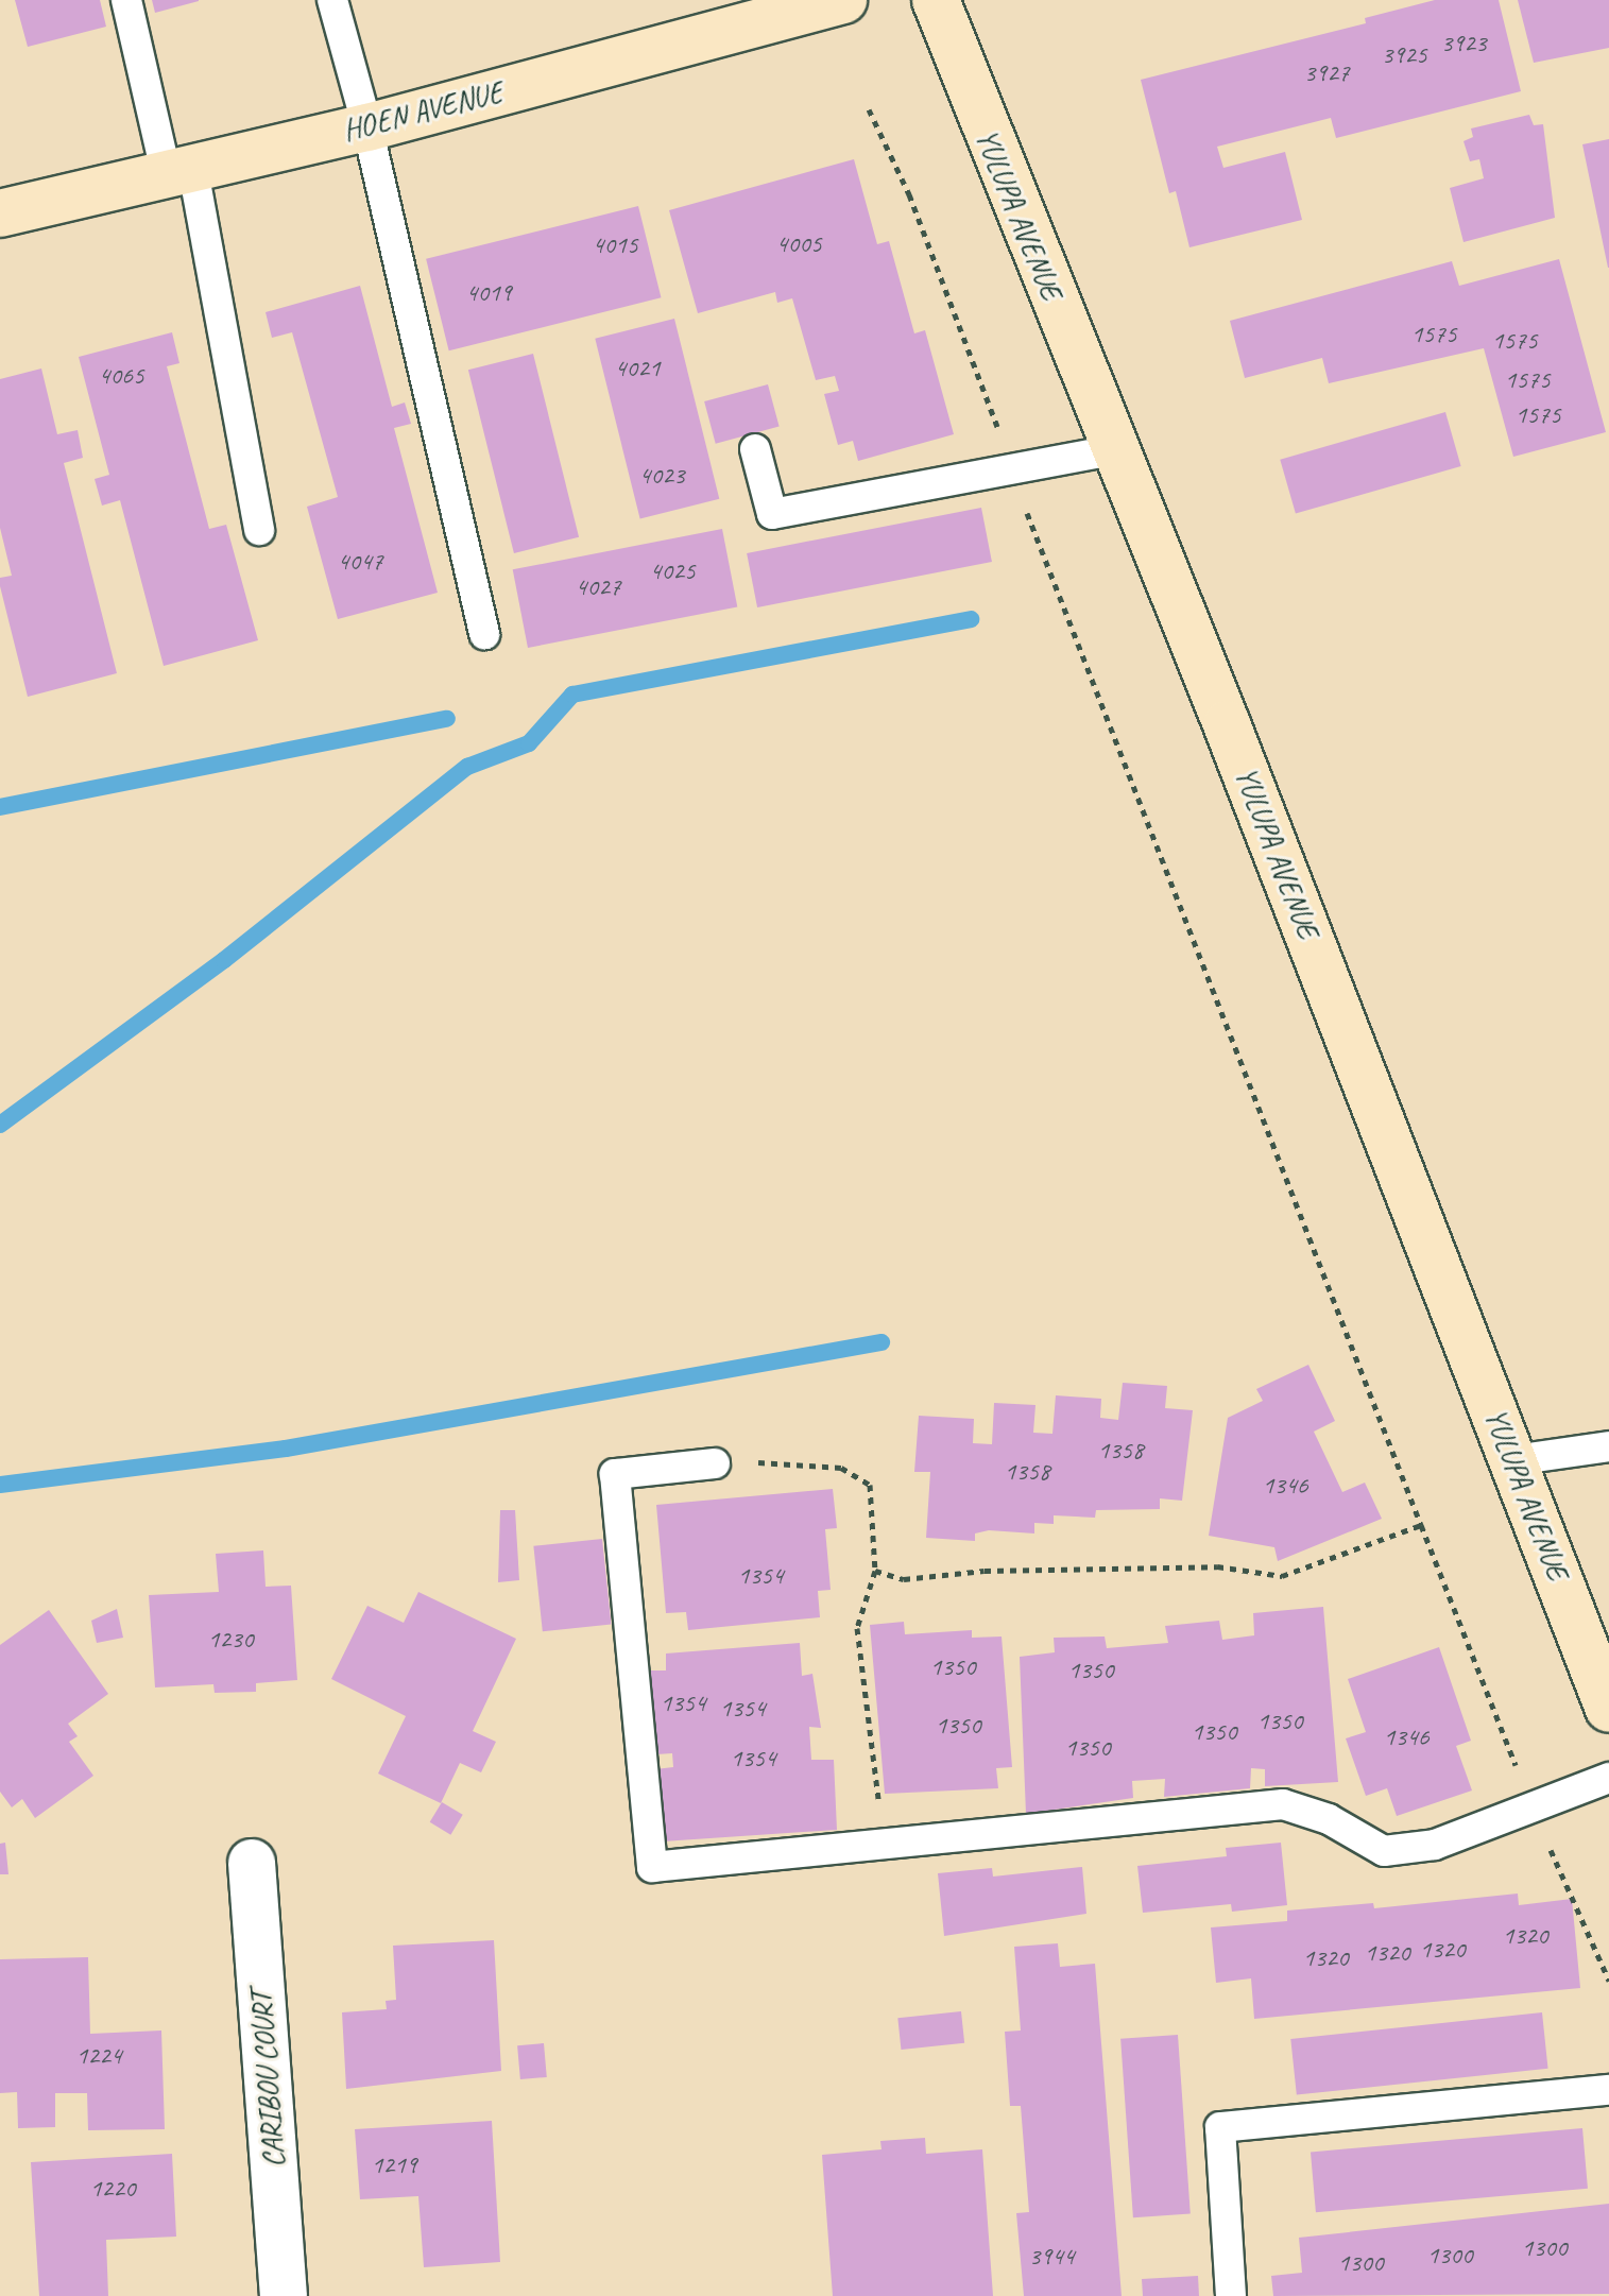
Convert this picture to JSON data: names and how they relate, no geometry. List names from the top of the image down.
{
  "streets": {
    "street": ["HOEN AVENUE", "YULUPA AVENUE", "CARIBOU COURT"]
  },
  "house_numbers": [
    "3923",
    "3925",
    "3927",
    "4005",
    "4015",
    "4019",
    "1575",
    "1575",
    "4021",
    "4065",
    "1575",
    "1575",
    "4023",
    "4047",
    "4025",
    "4027",
    "1358",
    "1358",
    "1346",
    "1354",
    "1230",
    "1350",
    "1350",
    "1354",
    "1354",
    "1350",
    "1350",
    "1350",
    "1346",
    "1350",
    "1354",
    "1320",
    "1320",
    "1320",
    "1320",
    "1224",
    "1219",
    "1220",
    "1300",
    "1300",
    "3944",
    "1300"
  ]
}
